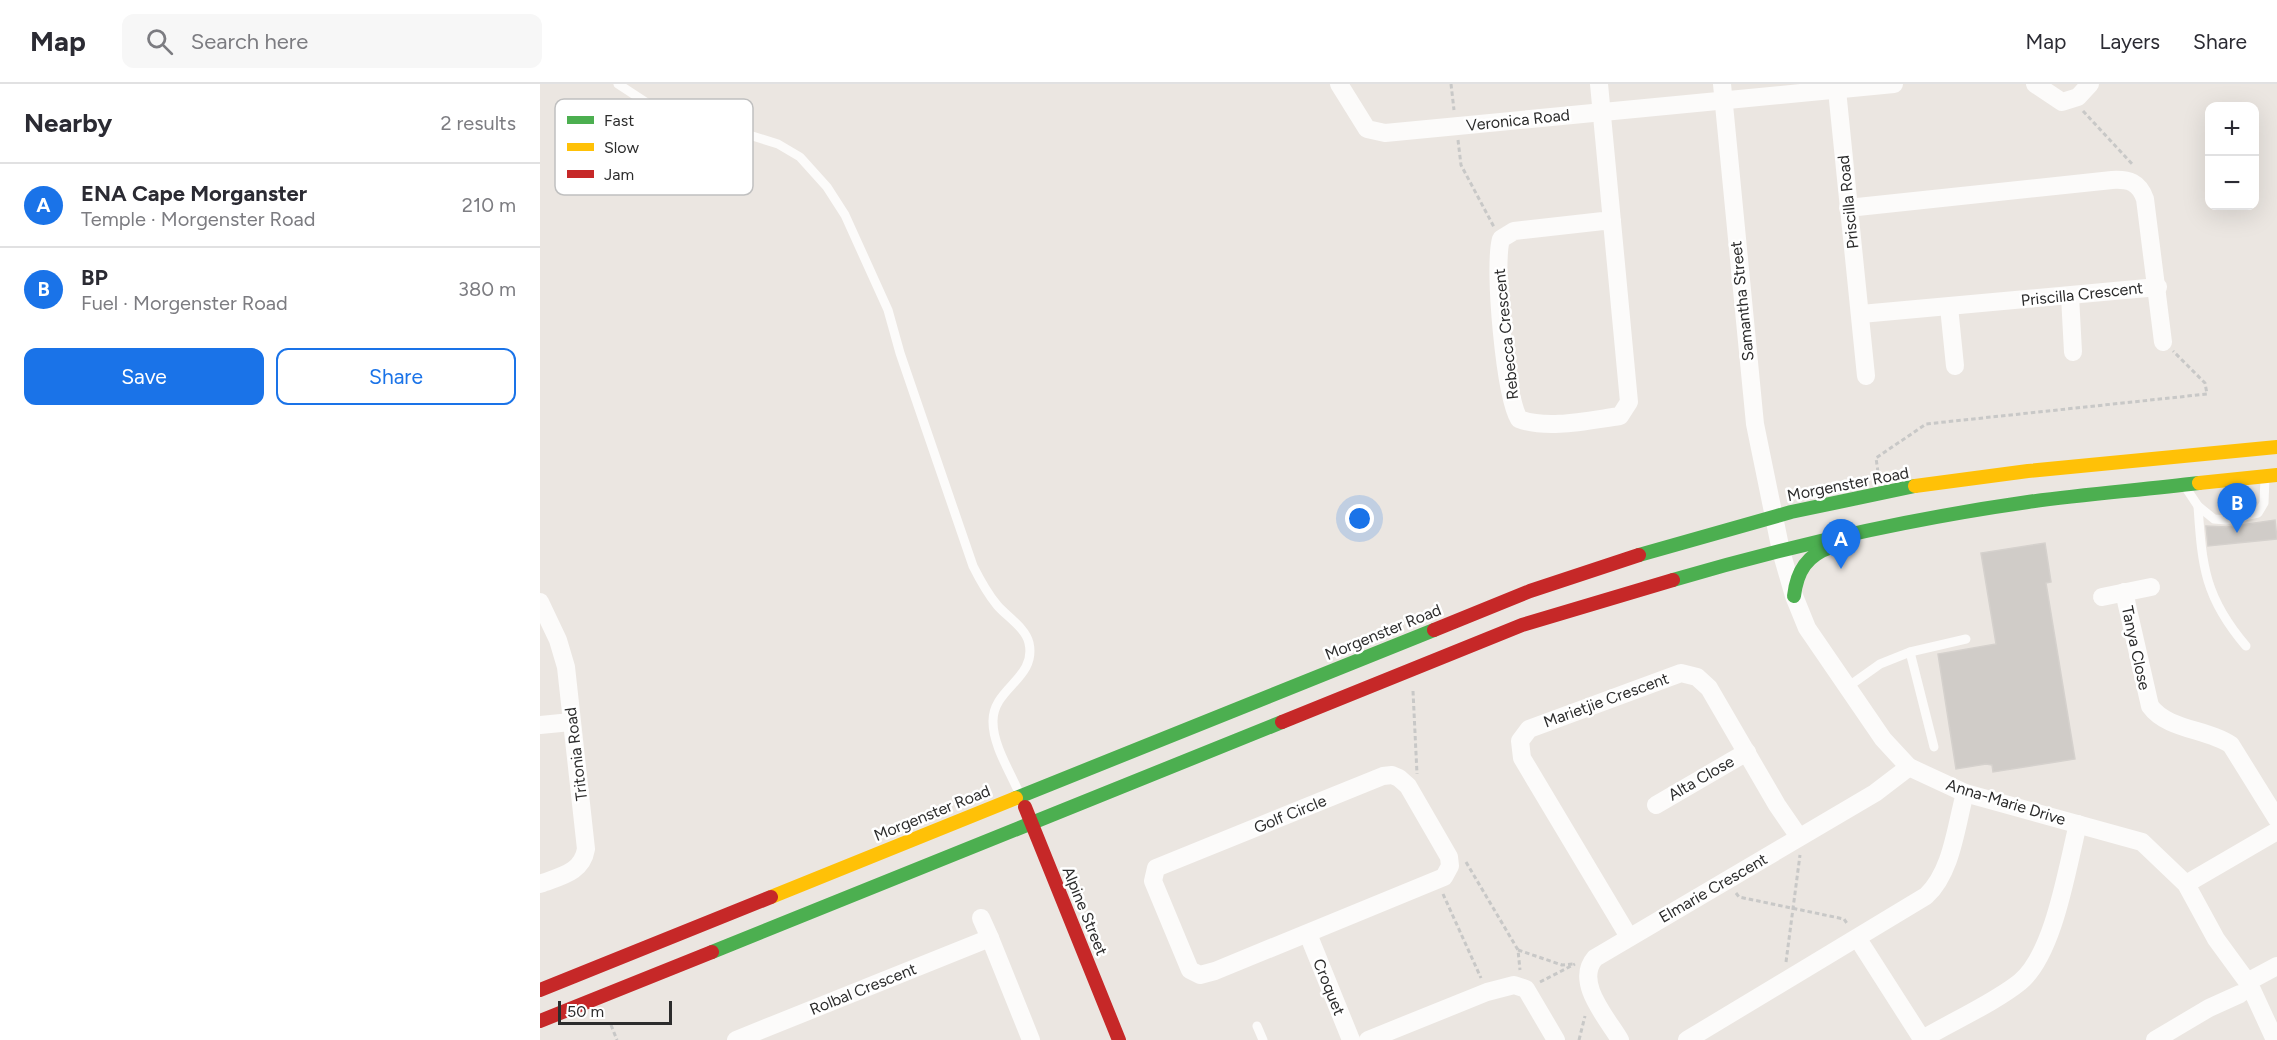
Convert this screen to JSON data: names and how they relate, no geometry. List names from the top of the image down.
{
  "streets": {
    "main road": ["Morgenster Road", "Alpine Street"],
    "street": [
      "Veronica Road",
      "Priscilla Road",
      "Priscilla Crescent",
      "Samantha Street",
      "Rebecca Crescent",
      "Tanya Close",
      "Marietjie Crescent",
      "Tritonia Road",
      "Alta Close",
      "Anna-Marie Drive",
      "Golf Circle",
      "Elmarie Crescent",
      "Croquet",
      "Rolbal Crescent"
    ]
  },
  "crossings": [
    ["Veronica Road", "Priscilla Road"],
    ["Veronica Road", "Samantha Street"],
    ["Veronica Road", "Rebecca Crescent"],
    ["Priscilla Road", "Priscilla Crescent"],
    ["Samantha Street", "Morgenster Road"],
    ["Samantha Street", "Anna-Marie Drive"],
    ["Morgenster Road", "Anna-Marie Drive"],
    ["Morgenster Road", "Alpine Street"],
    ["Marietjie Crescent", "Alta Close"],
    ["Marietjie Crescent", "Elmarie Crescent"],
    ["Anna-Marie Drive", "Elmarie Crescent"],
    ["Golf Circle", "Croquet"]
  ],
  "legend": ["Fast", "Slow", "Jam"],
  "scale_bar": "50 m",
  "page": {
    "header": "Map",
    "search": "Search here",
    "nav": ["Map", "Layers", "Share"],
    "heading": ["Nearby", "2 results"],
    "map_buttons": ["+", "−"],
    "list": [
      {
        "mark": "A",
        "name": "ENA Cape Morganster",
        "note": "Temple · Morgenster Road",
        "value": "210 m"
      },
      {
        "mark": "B",
        "name": "BP",
        "note": "Fuel · Morgenster Road",
        "value": "380 m"
      }
    ],
    "buttons": ["Save", "Share"],
    "pins": ["B", "A"],
    "scale": "50 m"
  }
}
